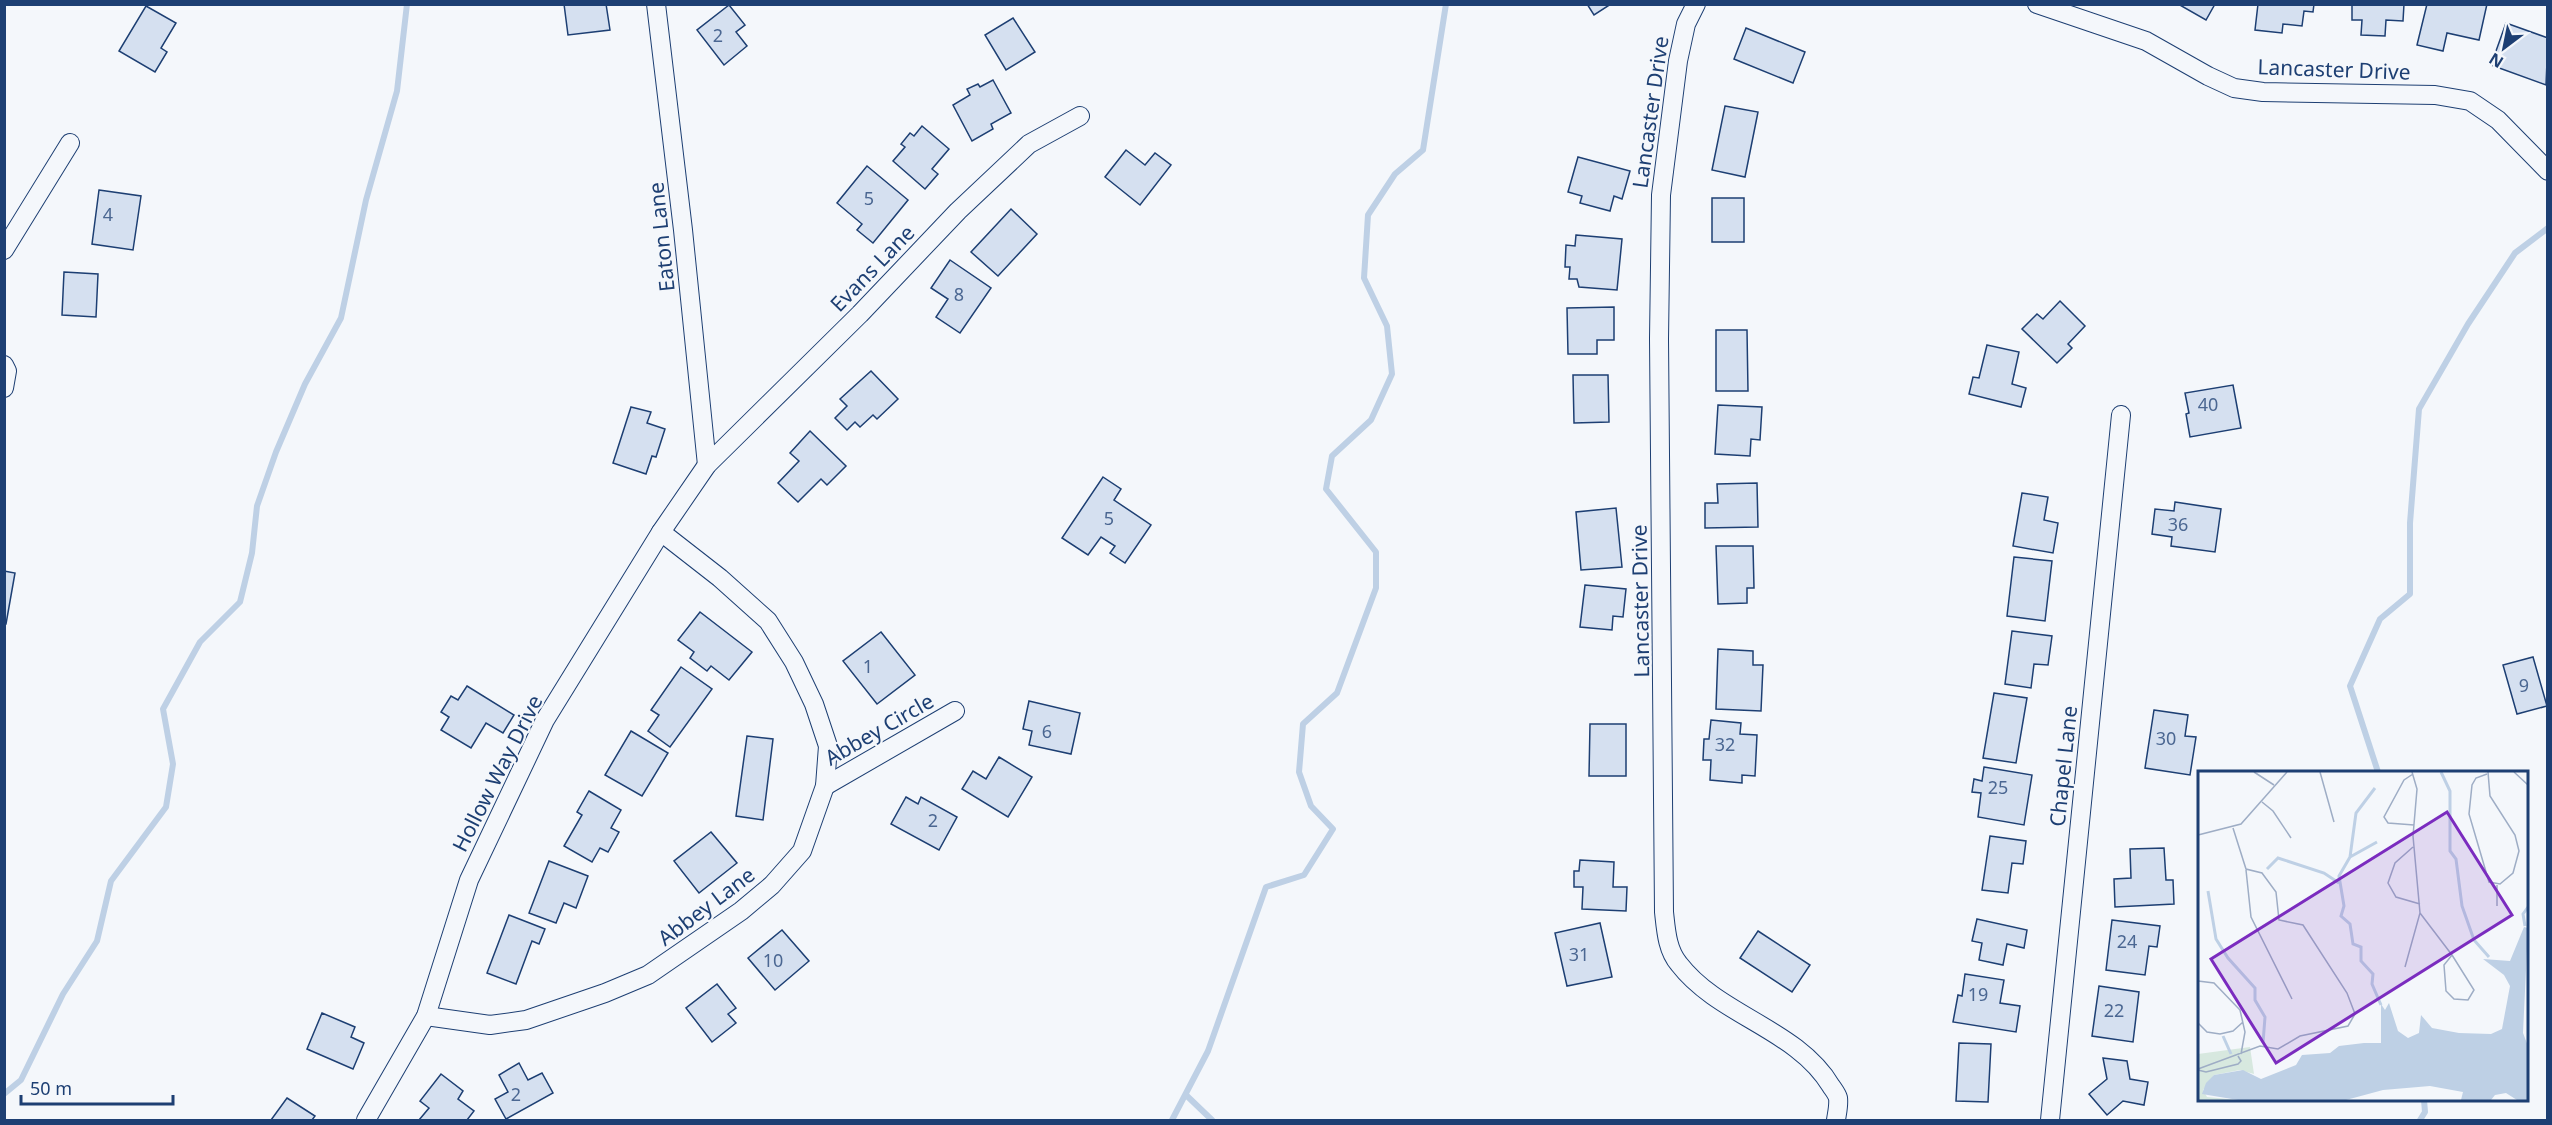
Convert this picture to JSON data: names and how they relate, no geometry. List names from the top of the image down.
{
  "streets": {
    "street": [
      "Lancaster Drive",
      "Eaton Lane",
      "Evans Lane",
      "Abbey Circle",
      "Chapel Lane",
      "Hollow Way Drive",
      "Abbey Lane"
    ]
  },
  "crossings": [
    ["Eaton Lane", "Evans Lane"],
    ["Eaton Lane", "Hollow Way Drive"],
    ["Evans Lane", "Hollow Way Drive"],
    ["Abbey Circle", "Abbey Lane"],
    ["Hollow Way Drive", "Abbey Lane"]
  ],
  "house_numbers": [
    "2",
    "5",
    "4",
    "8",
    "40",
    "5",
    "36",
    "1",
    "9",
    "6",
    "30",
    "32",
    "25",
    "2",
    "24",
    "31",
    "10",
    "19",
    "22",
    "2"
  ],
  "scale_bar": "50 m",
  "north": "bottom left"
}
